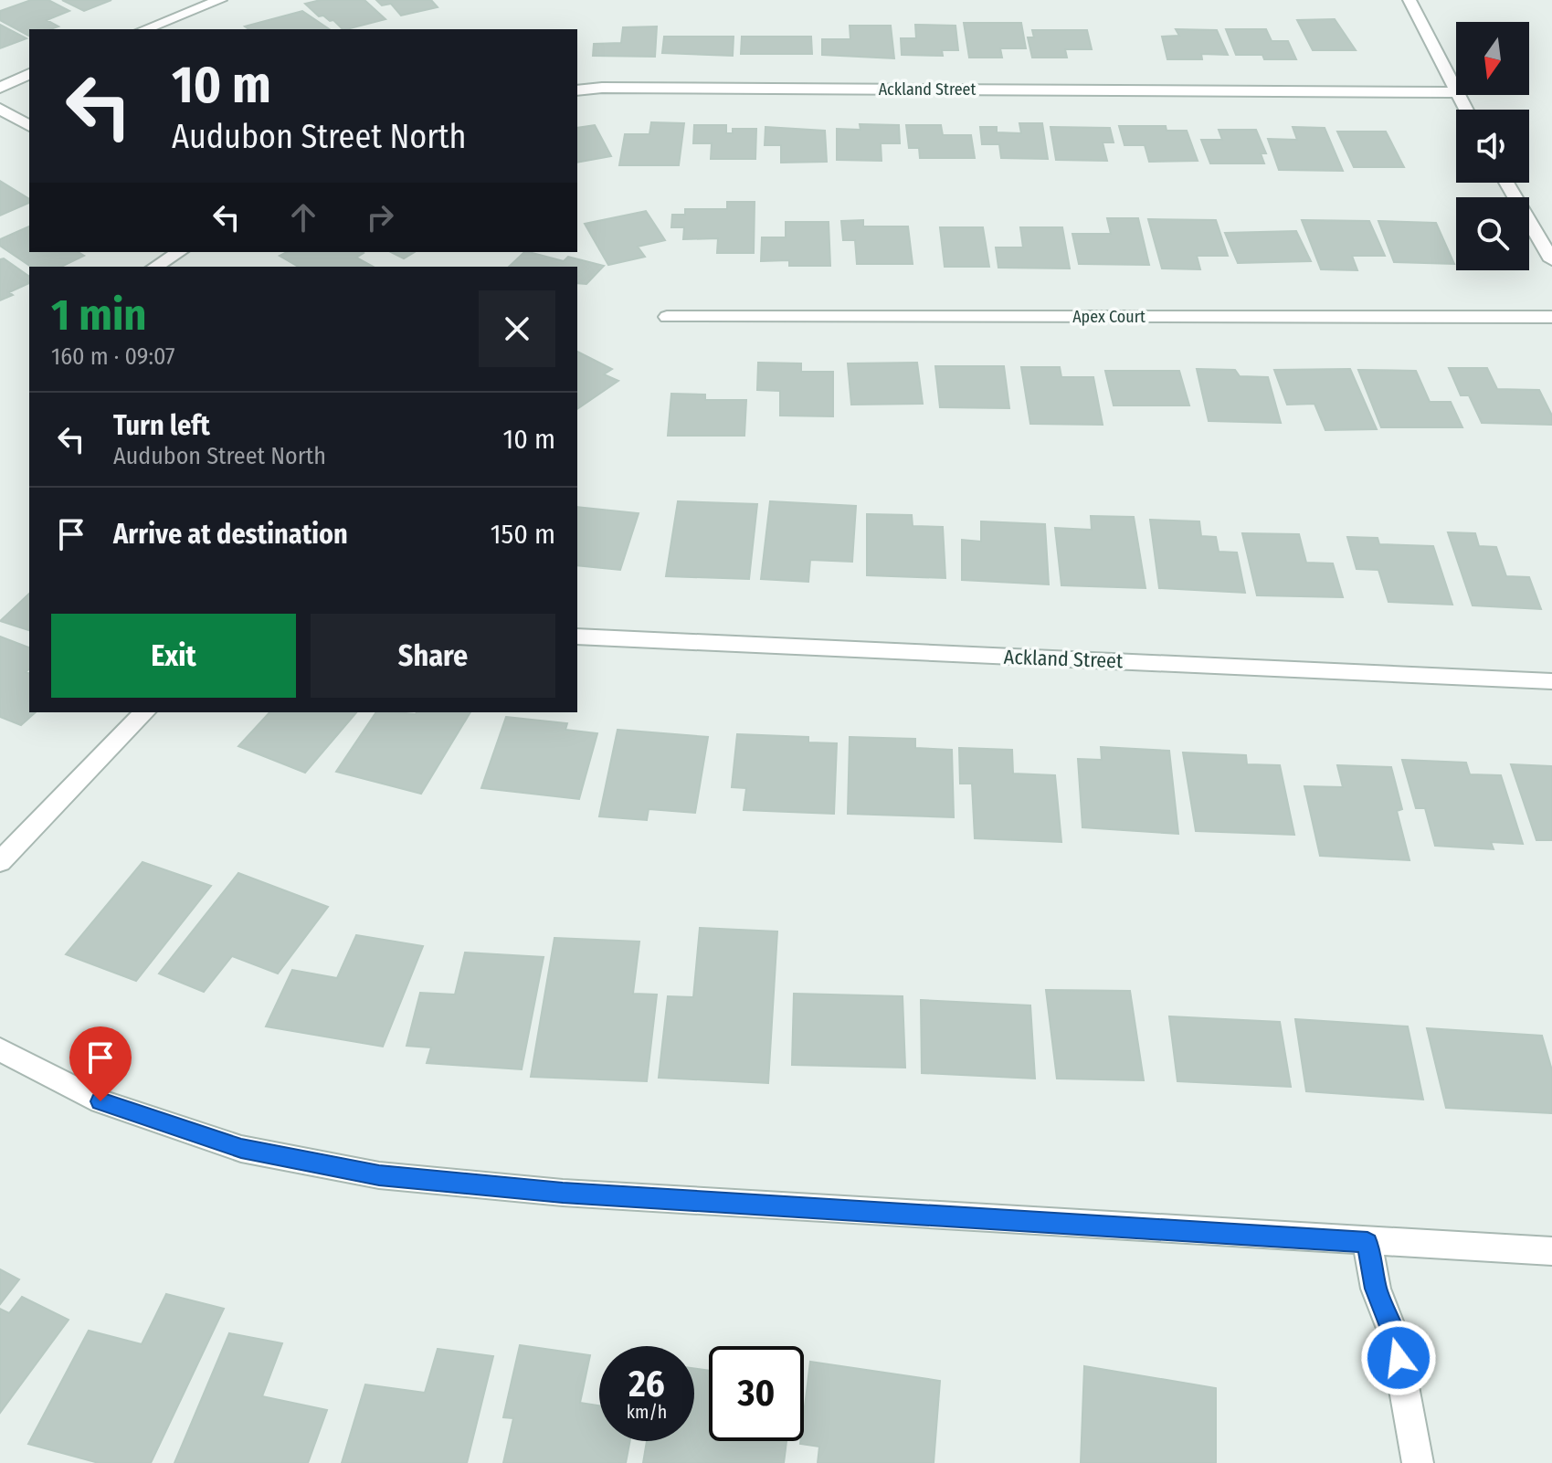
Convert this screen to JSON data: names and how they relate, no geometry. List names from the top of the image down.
{
  "streets": {
    "street": ["Ackland Street", "Apex Court"]
  },
  "north": "bottom",
  "page": {
    "turn": ["10 m", "Audubon Street North"],
    "heading": ["1 min", "160 m · 09:07"],
    "list": [
      {
        "name": "Turn left",
        "note": "Audubon Street North",
        "value": "10 m"
      },
      {
        "name": "Arrive at destination",
        "value": "150 m"
      }
    ],
    "buttons": ["Exit", "Share"],
    "speed": "26 km/h",
    "limit": "30"
  }
}
